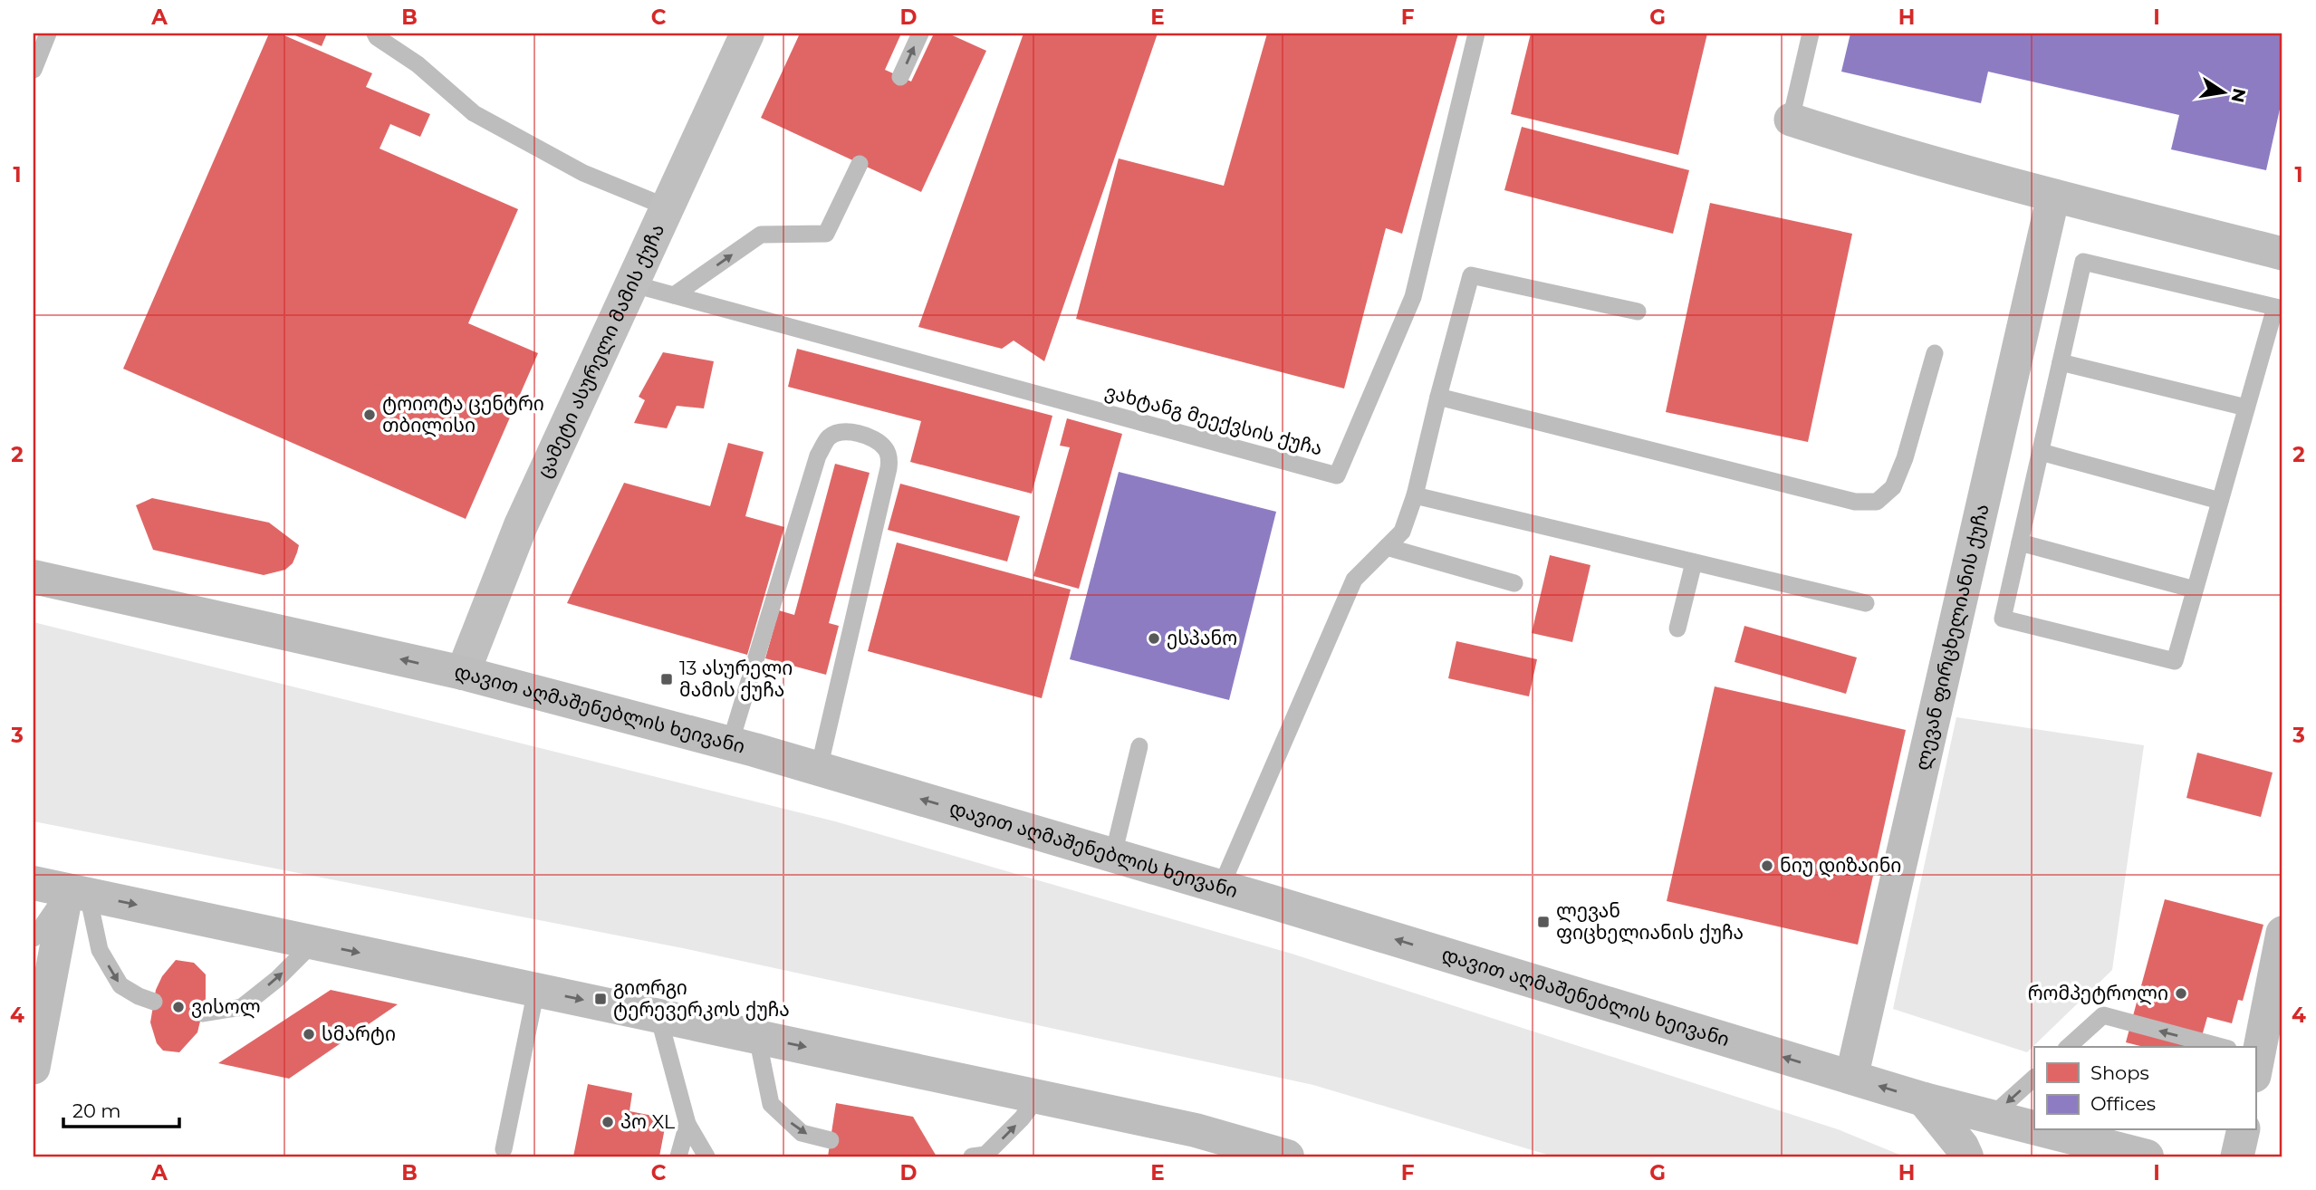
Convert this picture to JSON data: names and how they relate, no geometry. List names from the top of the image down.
{
  "streets": {
    "highway": ["დავით აღმაშენებლის ხეივანი"],
    "street": ["ცამეტი ასურელი მამის ქუჩა", "ლევან ფირცხელიანის ქუჩა"],
    "lane": ["ვახტანგ მეექვსის ქუჩა"]
  },
  "crossings": [
    ["ცამეტი ასურელი მამის ქუჩა", "ვახტანგ მეექვსის ქუჩა"],
    ["ცამეტი ასურელი მამის ქუჩა", "დავით აღმაშენებლის ხეივანი"],
    ["ლევან ფირცხელიანის ქუჩა", "დავით აღმაშენებლის ხეივანი"]
  ],
  "places": {
    "other": [
      "ტოიოტა ცენტრი თბილისი",
      "ესპანო",
      "ნიუ დიზაინი",
      "რომპეტროლი",
      "ვისოლ",
      "სმარტი",
      "პო XL"
    ],
    "transit": ["13 ასურელი მამის ქუჩა", "ლევან ფიცხელიანის ქუჩა", "გიორგი ტერევერკოს ქუჩა"]
  },
  "legend": ["Shops", "Offices"],
  "scale_bar": "20 m",
  "north": "right",
  "grid": {
    "columns": [
      "A",
      "B",
      "C",
      "D",
      "E",
      "F",
      "G",
      "H",
      "I"
    ],
    "rows": [
      "1",
      "2",
      "3",
      "4"
    ]
  }
}
